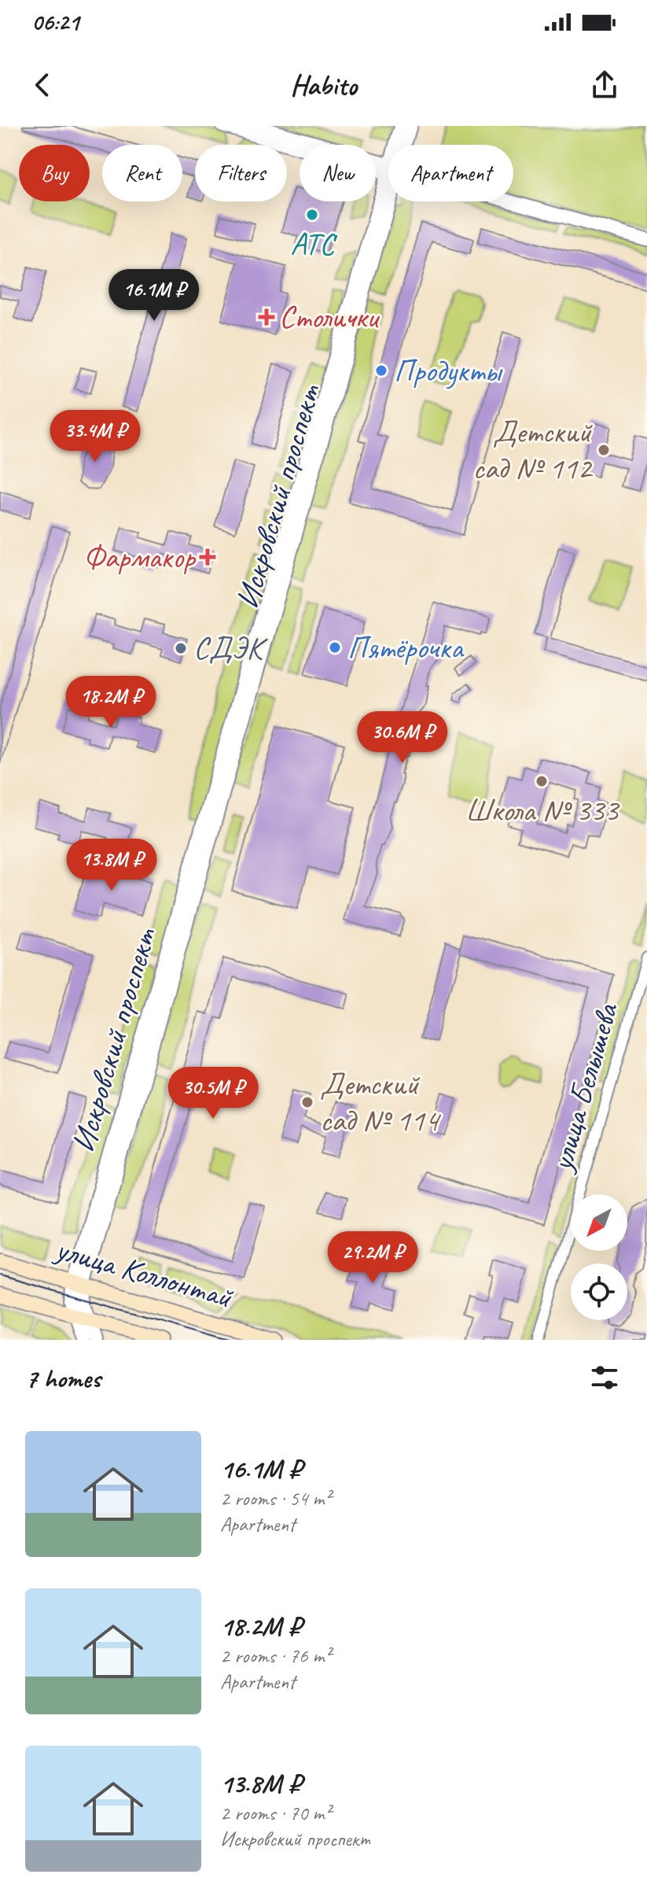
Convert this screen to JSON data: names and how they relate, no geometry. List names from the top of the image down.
{
  "streets": {
    "main road": ["улица Коллонтай"],
    "street": ["Искровский проспект", "улица Белышева"]
  },
  "crossings": [
    ["Искровский проспект", "улица Коллонтай"]
  ],
  "places": {
    "other": [
      "АТС",
      "Продукты",
      "Детский сад № 112",
      "Пятёрочка",
      "СДЭК",
      "Школа № 333",
      "Детский сад № 114"
    ],
    "health": ["Столички", "Фармакор"]
  },
  "north": "bottom left",
  "page": {
    "status": "06:21",
    "header": "Habito",
    "chip": [
      "Buy",
      "Rent",
      "Filters",
      "New",
      "Apartment"
    ],
    "price": [
      "16.1M ₽",
      "33.4M ₽",
      "18.2M ₽",
      "30.6M ₽",
      "13.8M ₽",
      "30.5M ₽",
      "29.2M ₽"
    ],
    "heading": "7 homes",
    "list": [
      {
        "name": "16.1M ₽",
        "note": "2 rooms · 54 m² · Apartment"
      },
      {
        "name": "18.2M ₽",
        "note": "2 rooms · 76 m² · Apartment"
      },
      {
        "name": "13.8M ₽",
        "note": "2 rooms · 70 m² · Искровский проспект"
      }
    ]
  }
}
